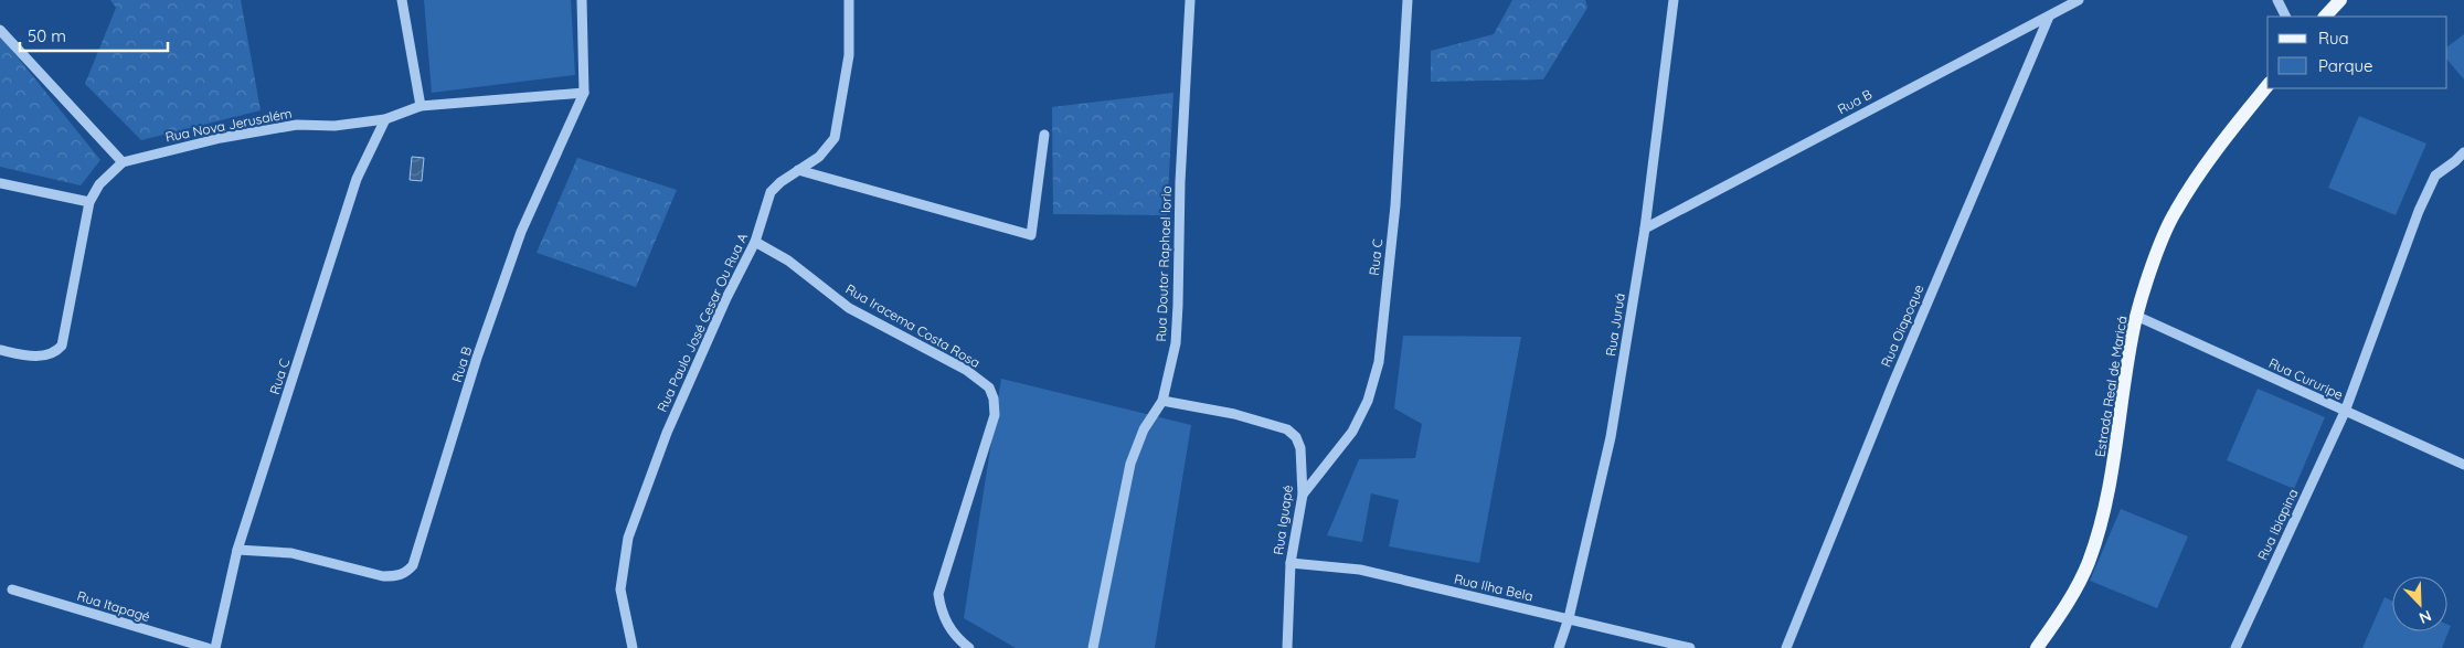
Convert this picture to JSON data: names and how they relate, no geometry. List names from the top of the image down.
{
  "streets": {
    "main road": ["Estrada Real de Maricá"],
    "street": [
      "Rua B",
      "Rua Nova Jerusalém",
      "Rua C",
      "Rua Doutor Raphael Iorio",
      "Rua Paulo José Cesar Ou Rua A",
      "Rua Juruá",
      "Rua Iracema Costa Rosa",
      "Rua Oiapoque",
      "Rua Cururipe",
      "Rua Iguapé",
      "Rua Ibiapina",
      "Rua Ilha Bela",
      "Rua Itapagé"
    ]
  },
  "crossings": [
    ["Rua B", "Rua Nova Jerusalém"],
    ["Rua B", "Rua C"],
    ["Rua B", "Rua Juruá"],
    ["Rua B", "Rua Oiapoque"],
    ["Rua Nova Jerusalém", "Rua C"],
    ["Rua C", "Rua Iguapé"],
    ["Rua Doutor Raphael Iorio", "Rua Iguapé"],
    ["Rua Paulo José Cesar Ou Rua A", "Rua Iracema Costa Rosa"],
    ["Rua Juruá", "Rua Ilha Bela"],
    ["Rua Cururipe", "Estrada Real de Maricá"],
    ["Rua Cururipe", "Rua Ibiapina"],
    ["Rua Iguapé", "Rua Ilha Bela"]
  ],
  "legend": ["Rua", "Parque"],
  "scale_bar": "50 m",
  "north": "bottom right"
}
